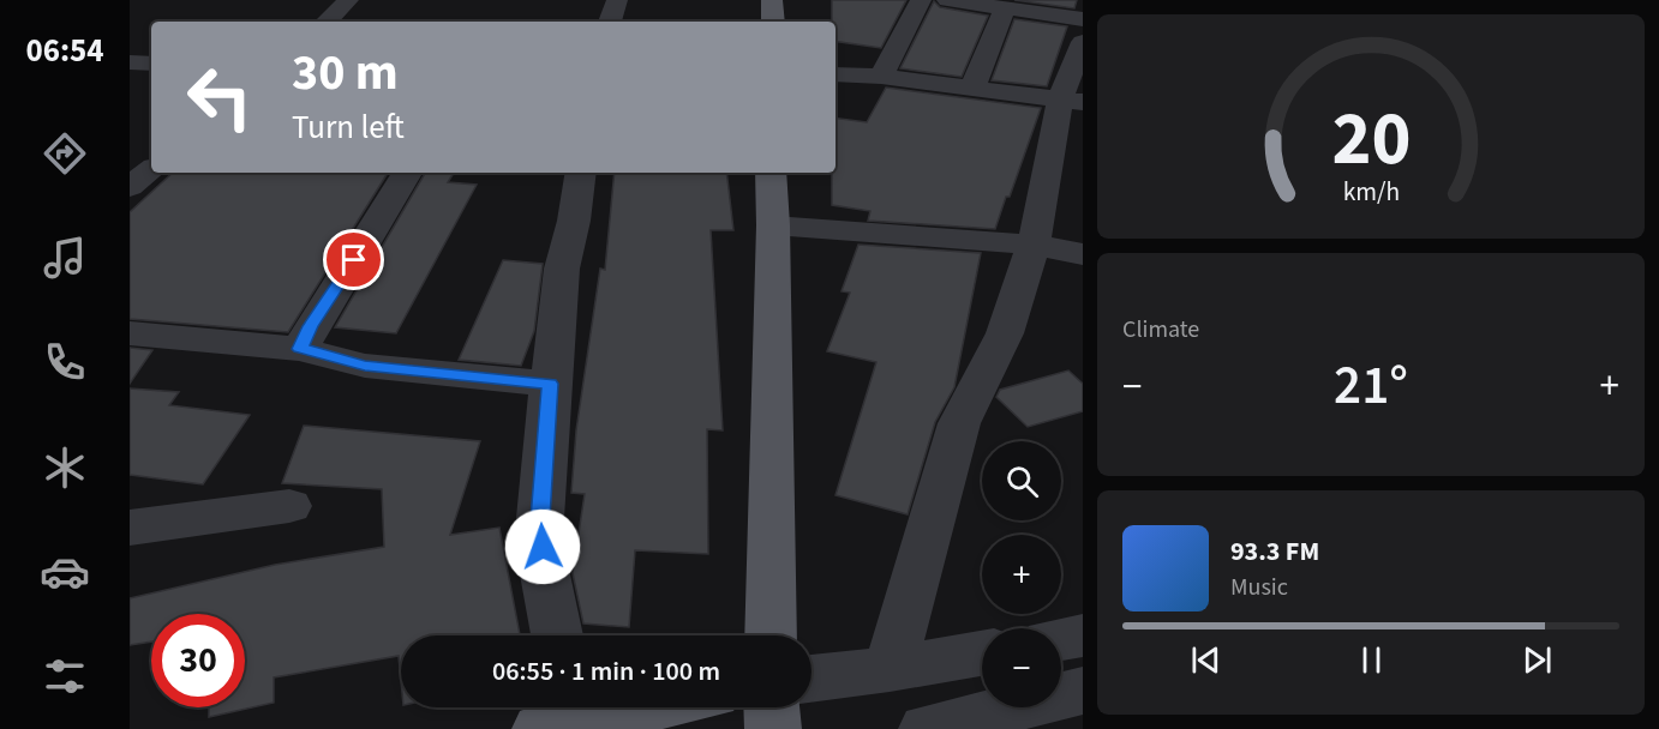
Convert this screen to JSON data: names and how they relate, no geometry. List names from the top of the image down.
{
  "page": {
    "tabs": "06:54",
    "turn": ["30 m", "Turn left"],
    "tile": "Climate",
    "heat": ["−", "21°", "+"],
    "map_buttons": ["+", "−"],
    "song": ["93.3 FM", "Music"],
    "limit": "30",
    "trip": "06:55 · 1 min · 100 m",
    "gauge": ["20", "km/h"]
  }
}
